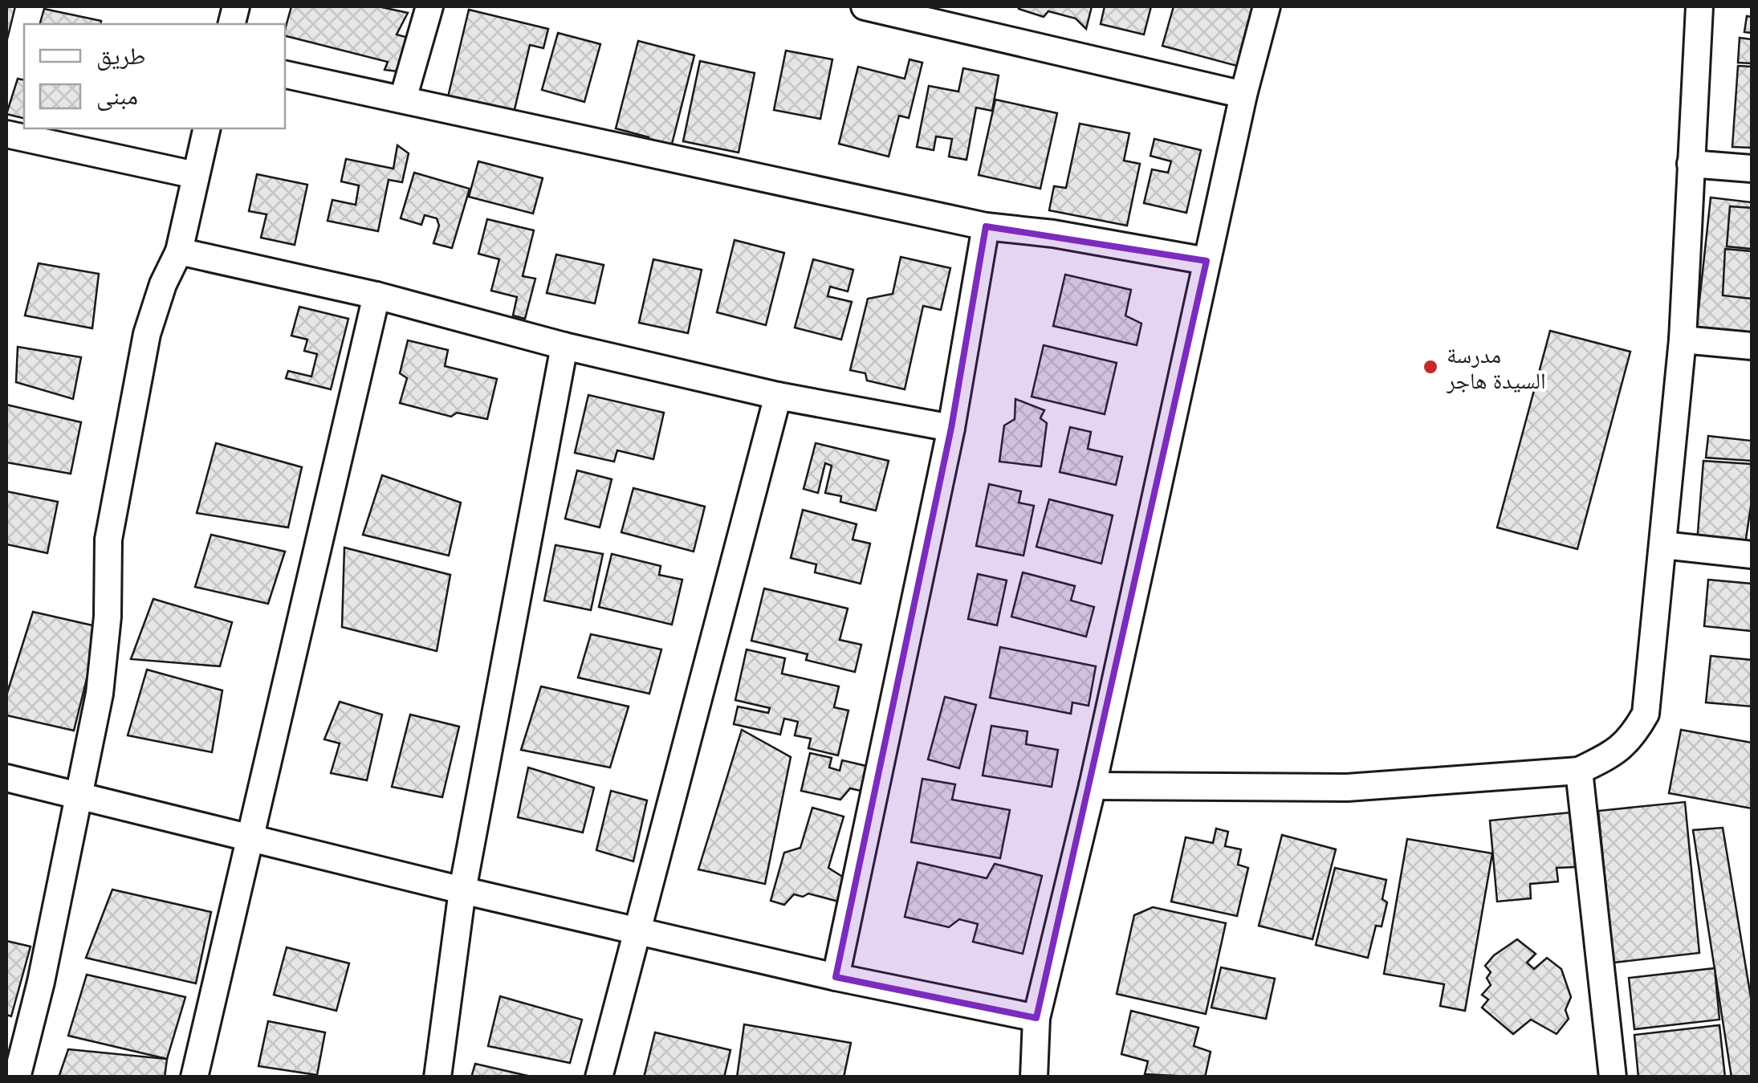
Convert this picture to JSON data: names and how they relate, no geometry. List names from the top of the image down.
{
  "places": ["مدرسة السيدة هاجر"],
  "legend": ["طريق", "مبنى"]
}
